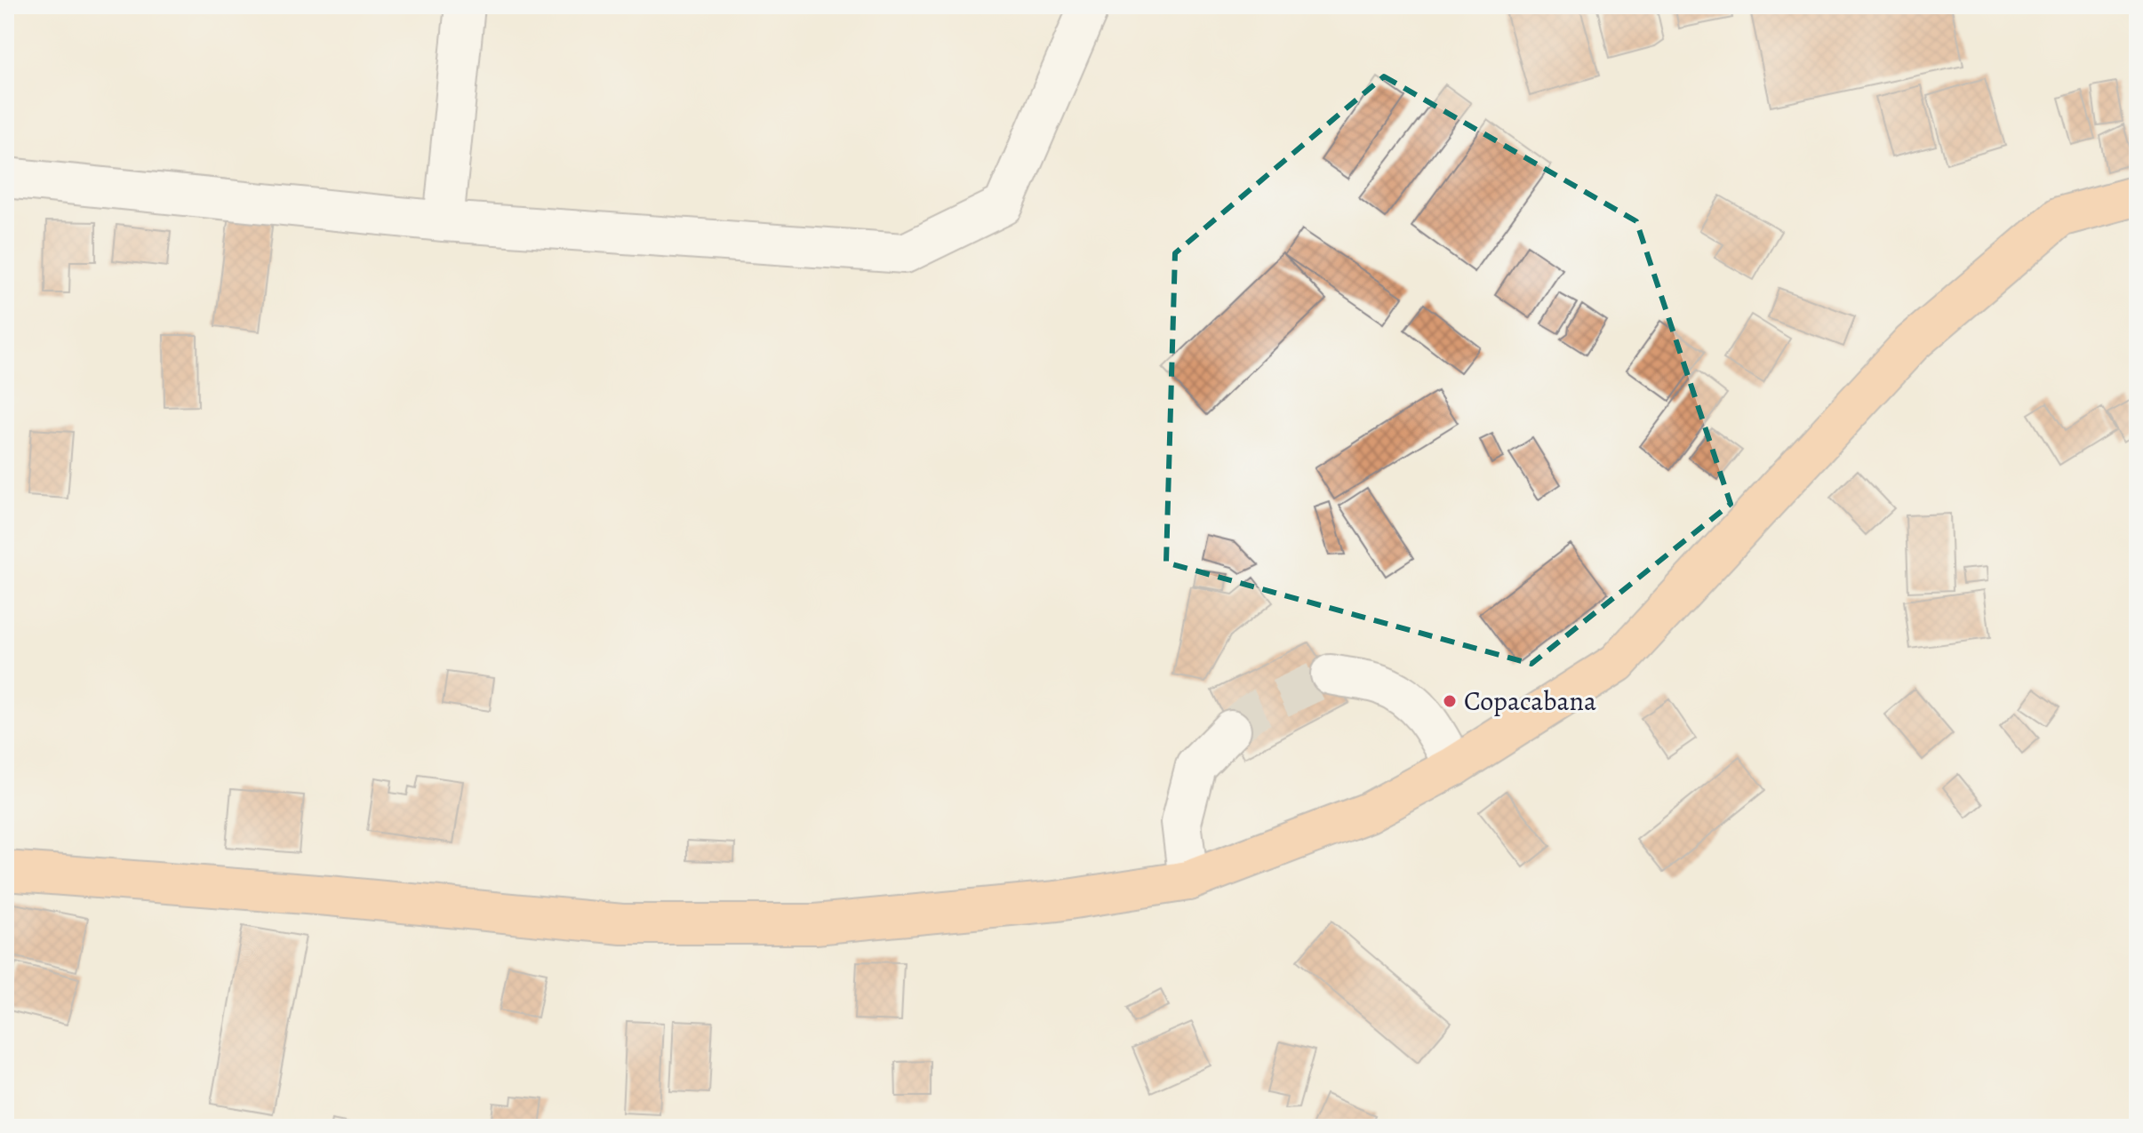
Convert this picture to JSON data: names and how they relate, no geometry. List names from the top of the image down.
{
  "places": ["Copacabana"]
}
